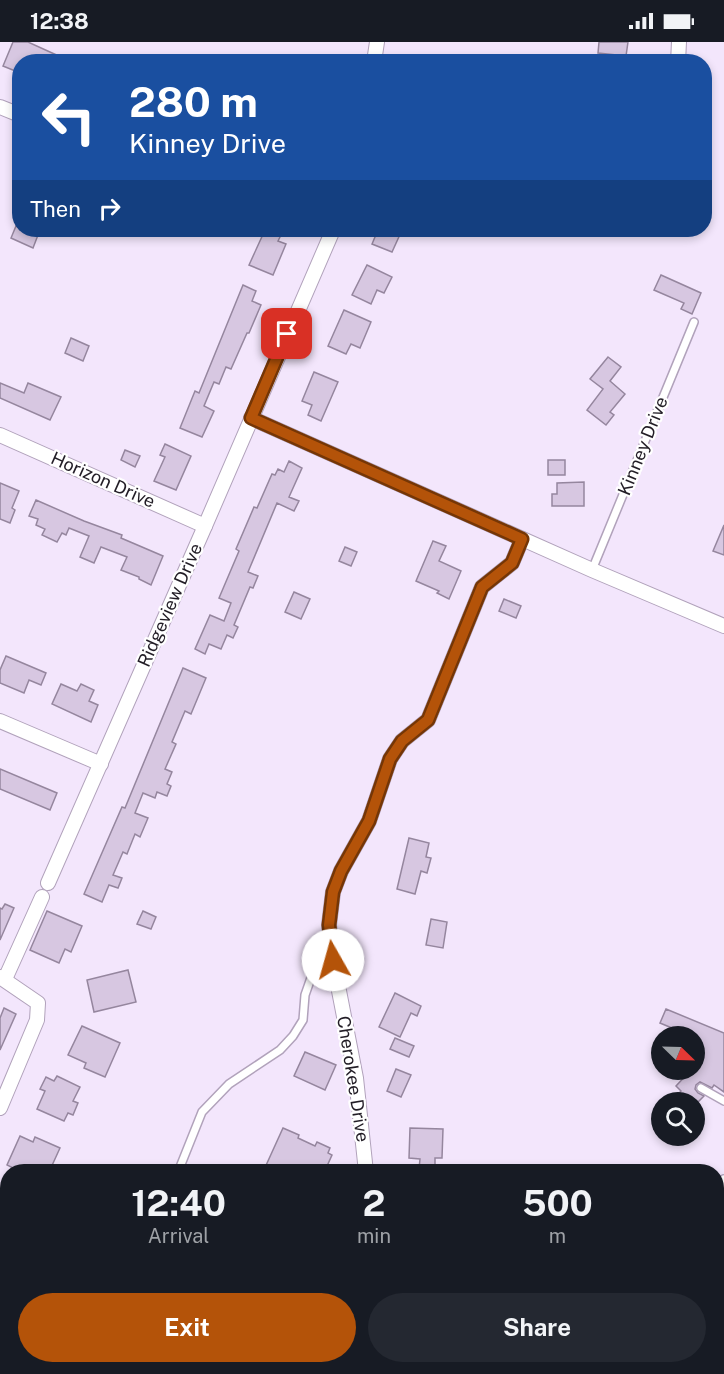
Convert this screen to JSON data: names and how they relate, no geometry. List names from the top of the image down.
{
  "streets": {
    "street": ["Horizon Drive", "Ridgeview Drive", "Cherokee Drive"],
    "lane": ["Kinney Drive"]
  },
  "crossings": [
    ["Horizon Drive", "Ridgeview Drive"]
  ],
  "north": "bottom right",
  "page": {
    "status": "12:38",
    "turn": ["280 m", "Kinney Drive"],
    "then": "Then",
    "eta": [
      "12:40",
      "Arrival",
      "2",
      "min",
      "500",
      "m"
    ],
    "buttons": ["Exit", "Share"]
  }
}
